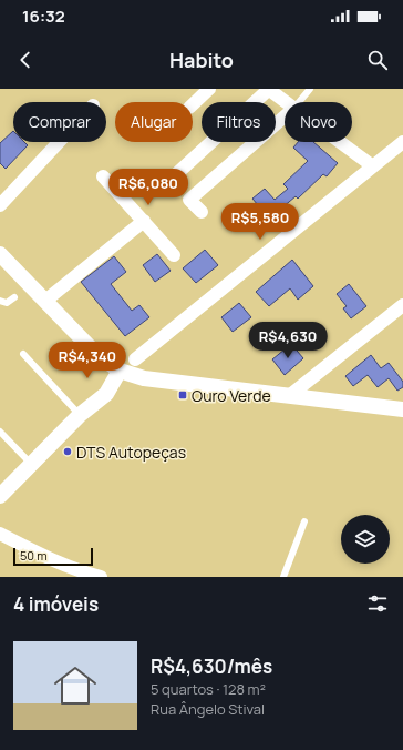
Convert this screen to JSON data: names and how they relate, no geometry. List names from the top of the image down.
{
  "places": {
    "transit": ["Ouro Verde"],
    "other": ["DTS Autopeças"]
  },
  "scale_bar": "50 m",
  "page": {
    "status": "16:32",
    "header": "Habito",
    "chip": [
      "Comprar",
      "Alugar",
      "Filtros",
      "Novo"
    ],
    "price": [
      "R$6,080",
      "R$5,580",
      "R$4,630",
      "R$4,340"
    ],
    "scale": "50 m",
    "heading": "4 imóveis",
    "list": [
      {
        "name": "R$4,630/mês",
        "note": "5 quartos · 128 m² · Rua Ângelo Stival"
      }
    ]
  }
}
